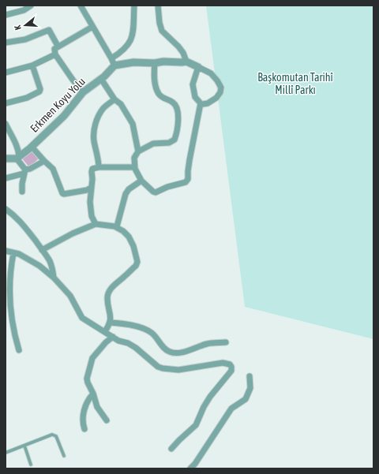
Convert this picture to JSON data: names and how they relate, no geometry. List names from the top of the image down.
{
  "streets": {
    "street": ["Erkmen Koyu Yolu"]
  },
  "parks": ["Başkomutan Tarihî Millî Parkı"],
  "north": "left"
}
